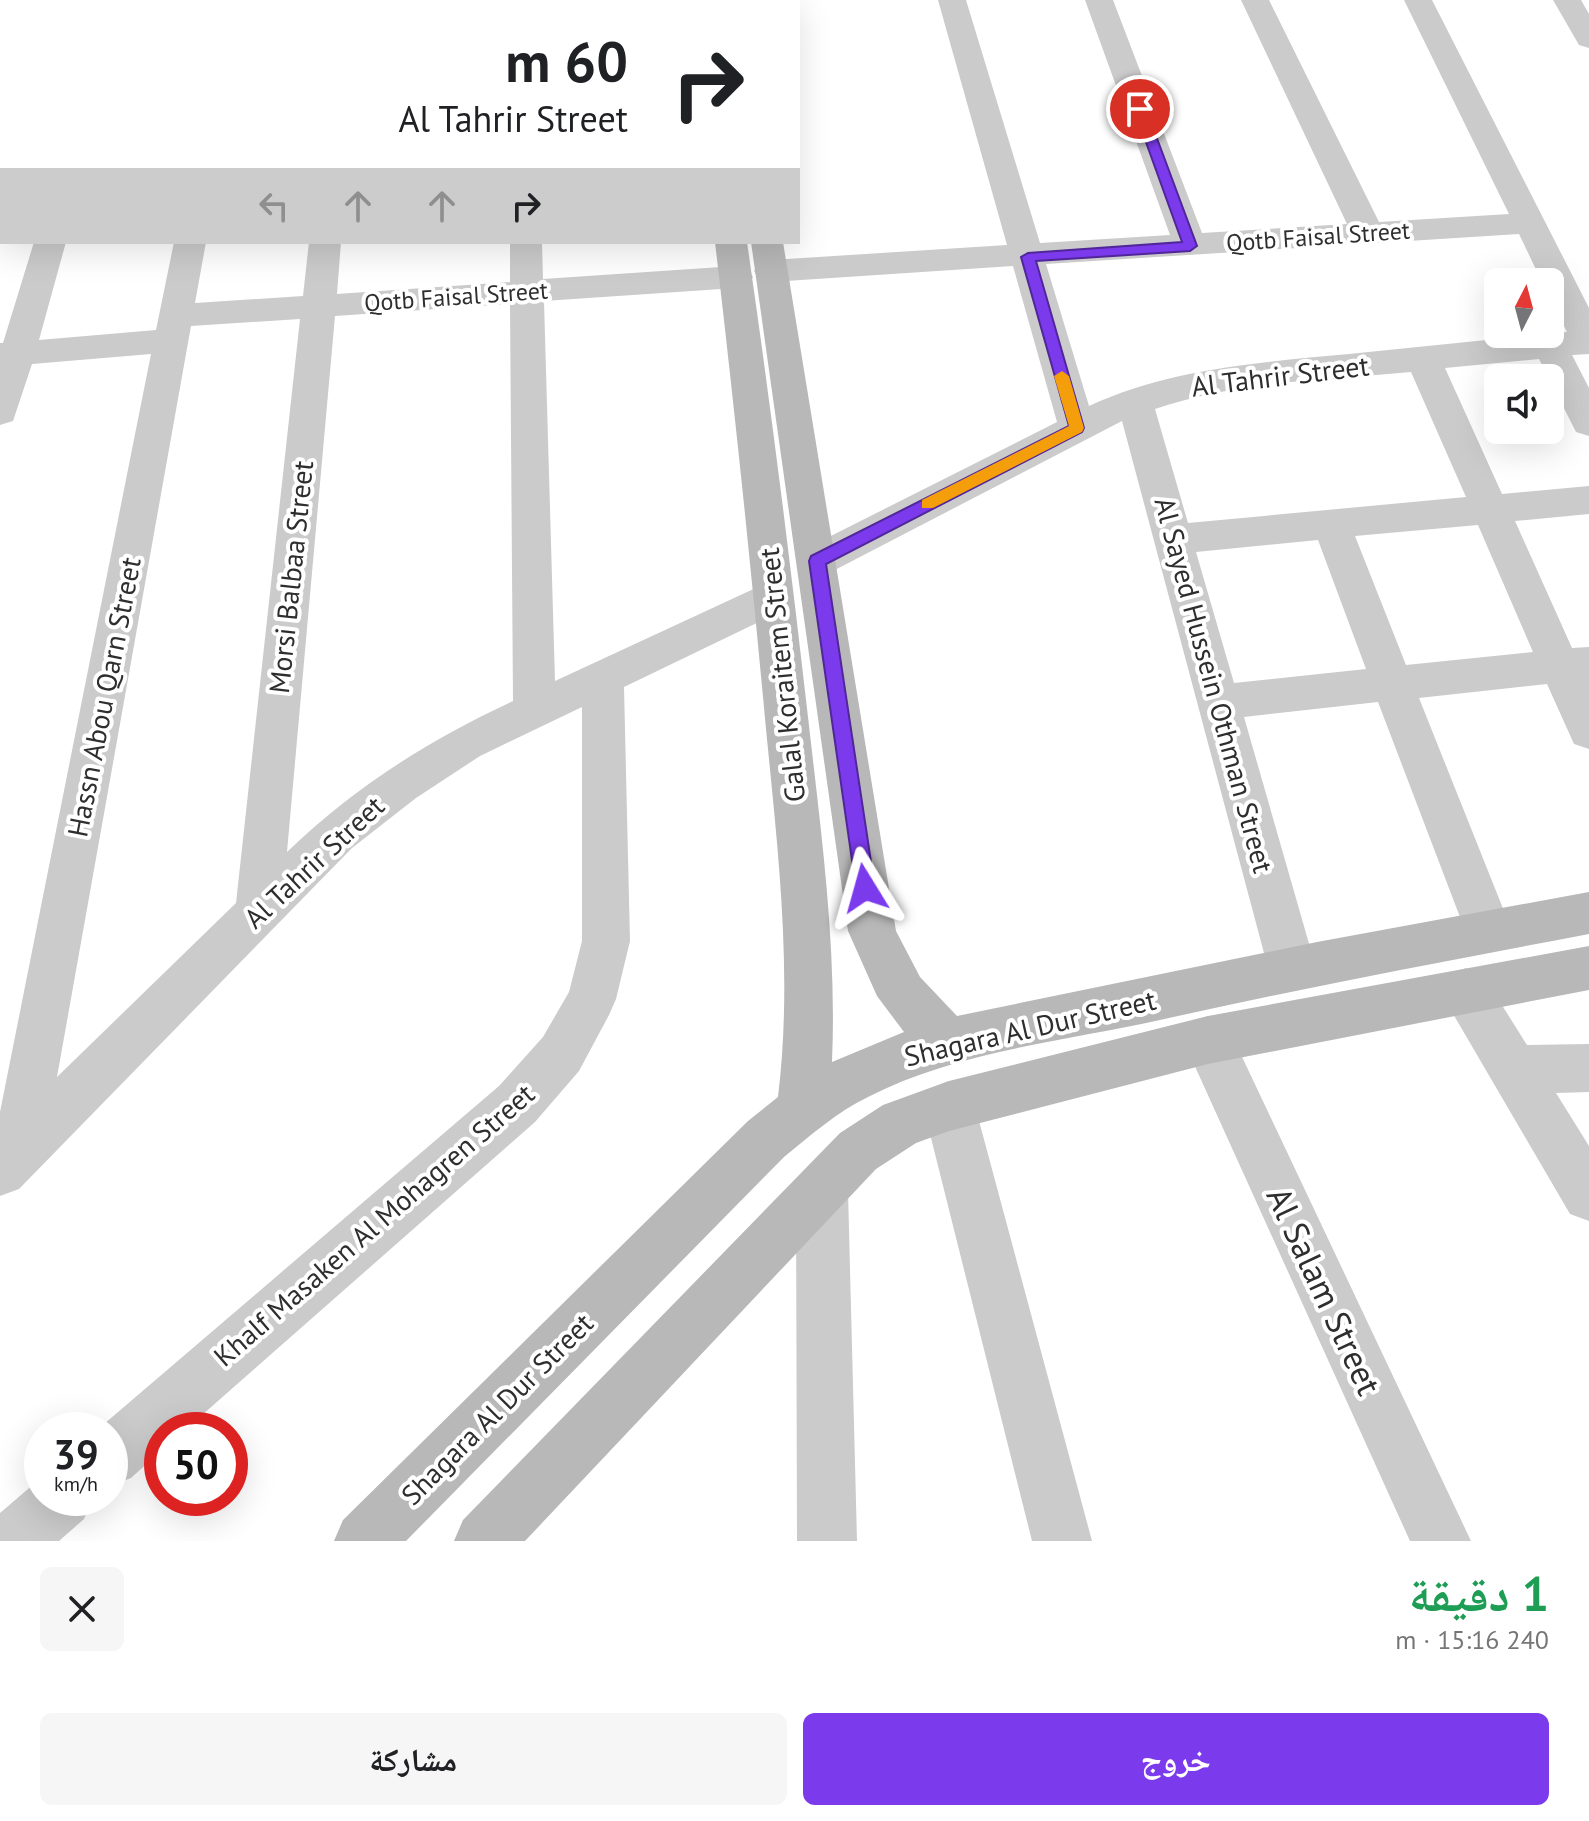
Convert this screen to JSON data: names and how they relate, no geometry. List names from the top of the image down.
{
  "streets": {
    "street": [
      "Qotb Faisal Street",
      "Al Tahrir Street",
      "Morsi Balbaa Street",
      "Galal Koraitem Street",
      "Al Sayed Hussein Othman Street",
      "Hassn Abou Qarn Street",
      "Shagara Al Dur Street",
      "Khalf Masaken Al Mohagren Street",
      "Al Salam Street"
    ]
  },
  "crossings": [
    ["Qotb Faisal Street", "Morsi Balbaa Street"],
    ["Qotb Faisal Street", "Galal Koraitem Street"],
    ["Qotb Faisal Street", "Hassn Abou Qarn Street"],
    ["Al Tahrir Street", "Morsi Balbaa Street"],
    ["Al Tahrir Street", "Galal Koraitem Street"],
    ["Al Tahrir Street", "Al Sayed Hussein Othman Street"],
    ["Al Tahrir Street", "Hassn Abou Qarn Street"],
    ["Al Tahrir Street", "Khalf Masaken Al Mohagren Street"],
    ["Galal Koraitem Street", "Shagara Al Dur Street"],
    ["Al Sayed Hussein Othman Street", "Shagara Al Dur Street"],
    ["Shagara Al Dur Street", "Al Salam Street"]
  ],
  "north": "top",
  "page": {
    "turn": ["60 m", "Al Tahrir Street"],
    "speed": "39 km/h",
    "limit": "50",
    "heading": ["1 دقيقة", "240 m · 15:16"],
    "buttons": ["خروج", "مشاركة"]
  }
}
